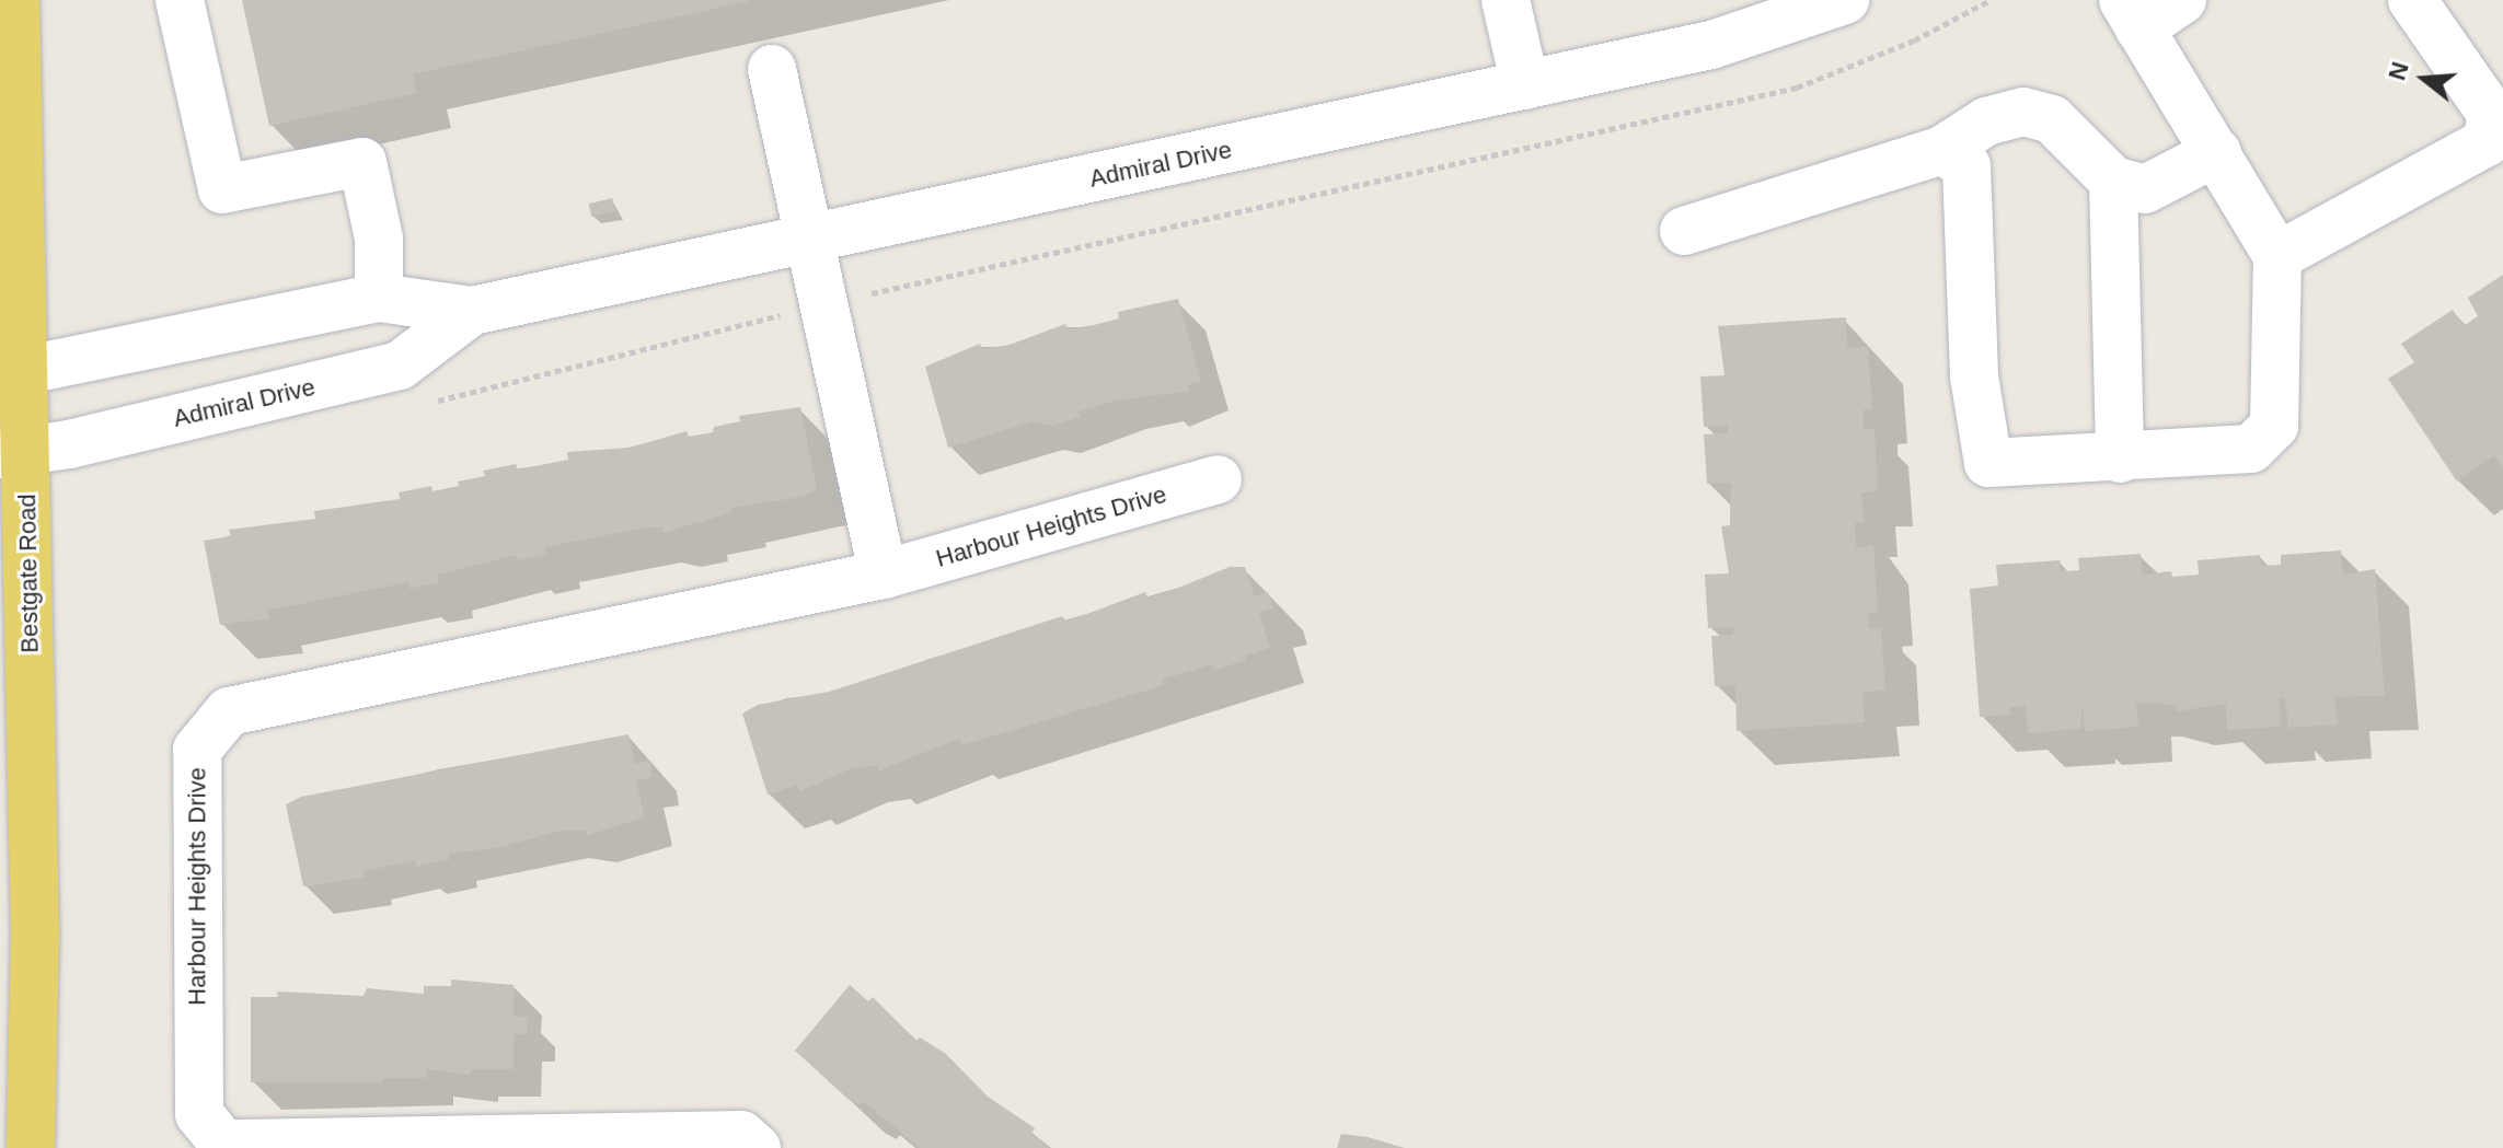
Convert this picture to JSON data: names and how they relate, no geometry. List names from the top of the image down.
{
  "streets": {
    "main road": ["Bestgate Road"],
    "street": ["Admiral Drive", "Harbour Heights Drive"]
  },
  "crossings": [
    ["Admiral Drive", "Bestgate Road"]
  ],
  "north": "left"
}
